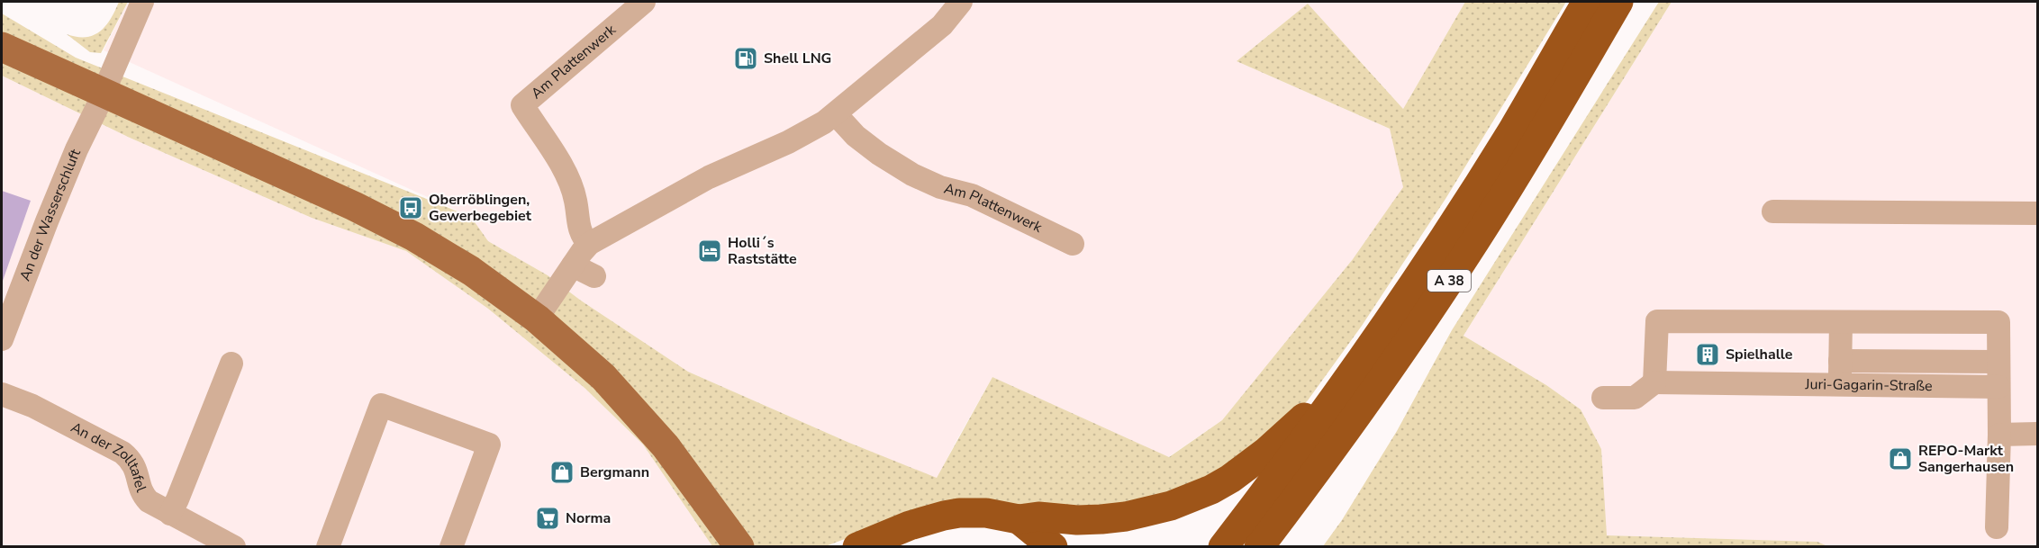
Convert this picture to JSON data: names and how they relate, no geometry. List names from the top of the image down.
{
  "streets": {
    "highway": ["A 38"],
    "street": [
      "Am Plattenwerk",
      "An der Wasserschluft",
      "Juri-Gagarin-Straße",
      "An der Zolltafel"
    ]
  },
  "places": {
    "fuel station": ["Shell LNG"],
    "bus stop": ["Oberröblingen, Gewerbegebiet"],
    "hotel": ["Holli´s Raststätte"],
    "building": ["Spielhalle"],
    "shop": ["REPO-Markt Sangerhausen", "Bergmann"],
    "supermarket": ["Norma"]
  }
}
